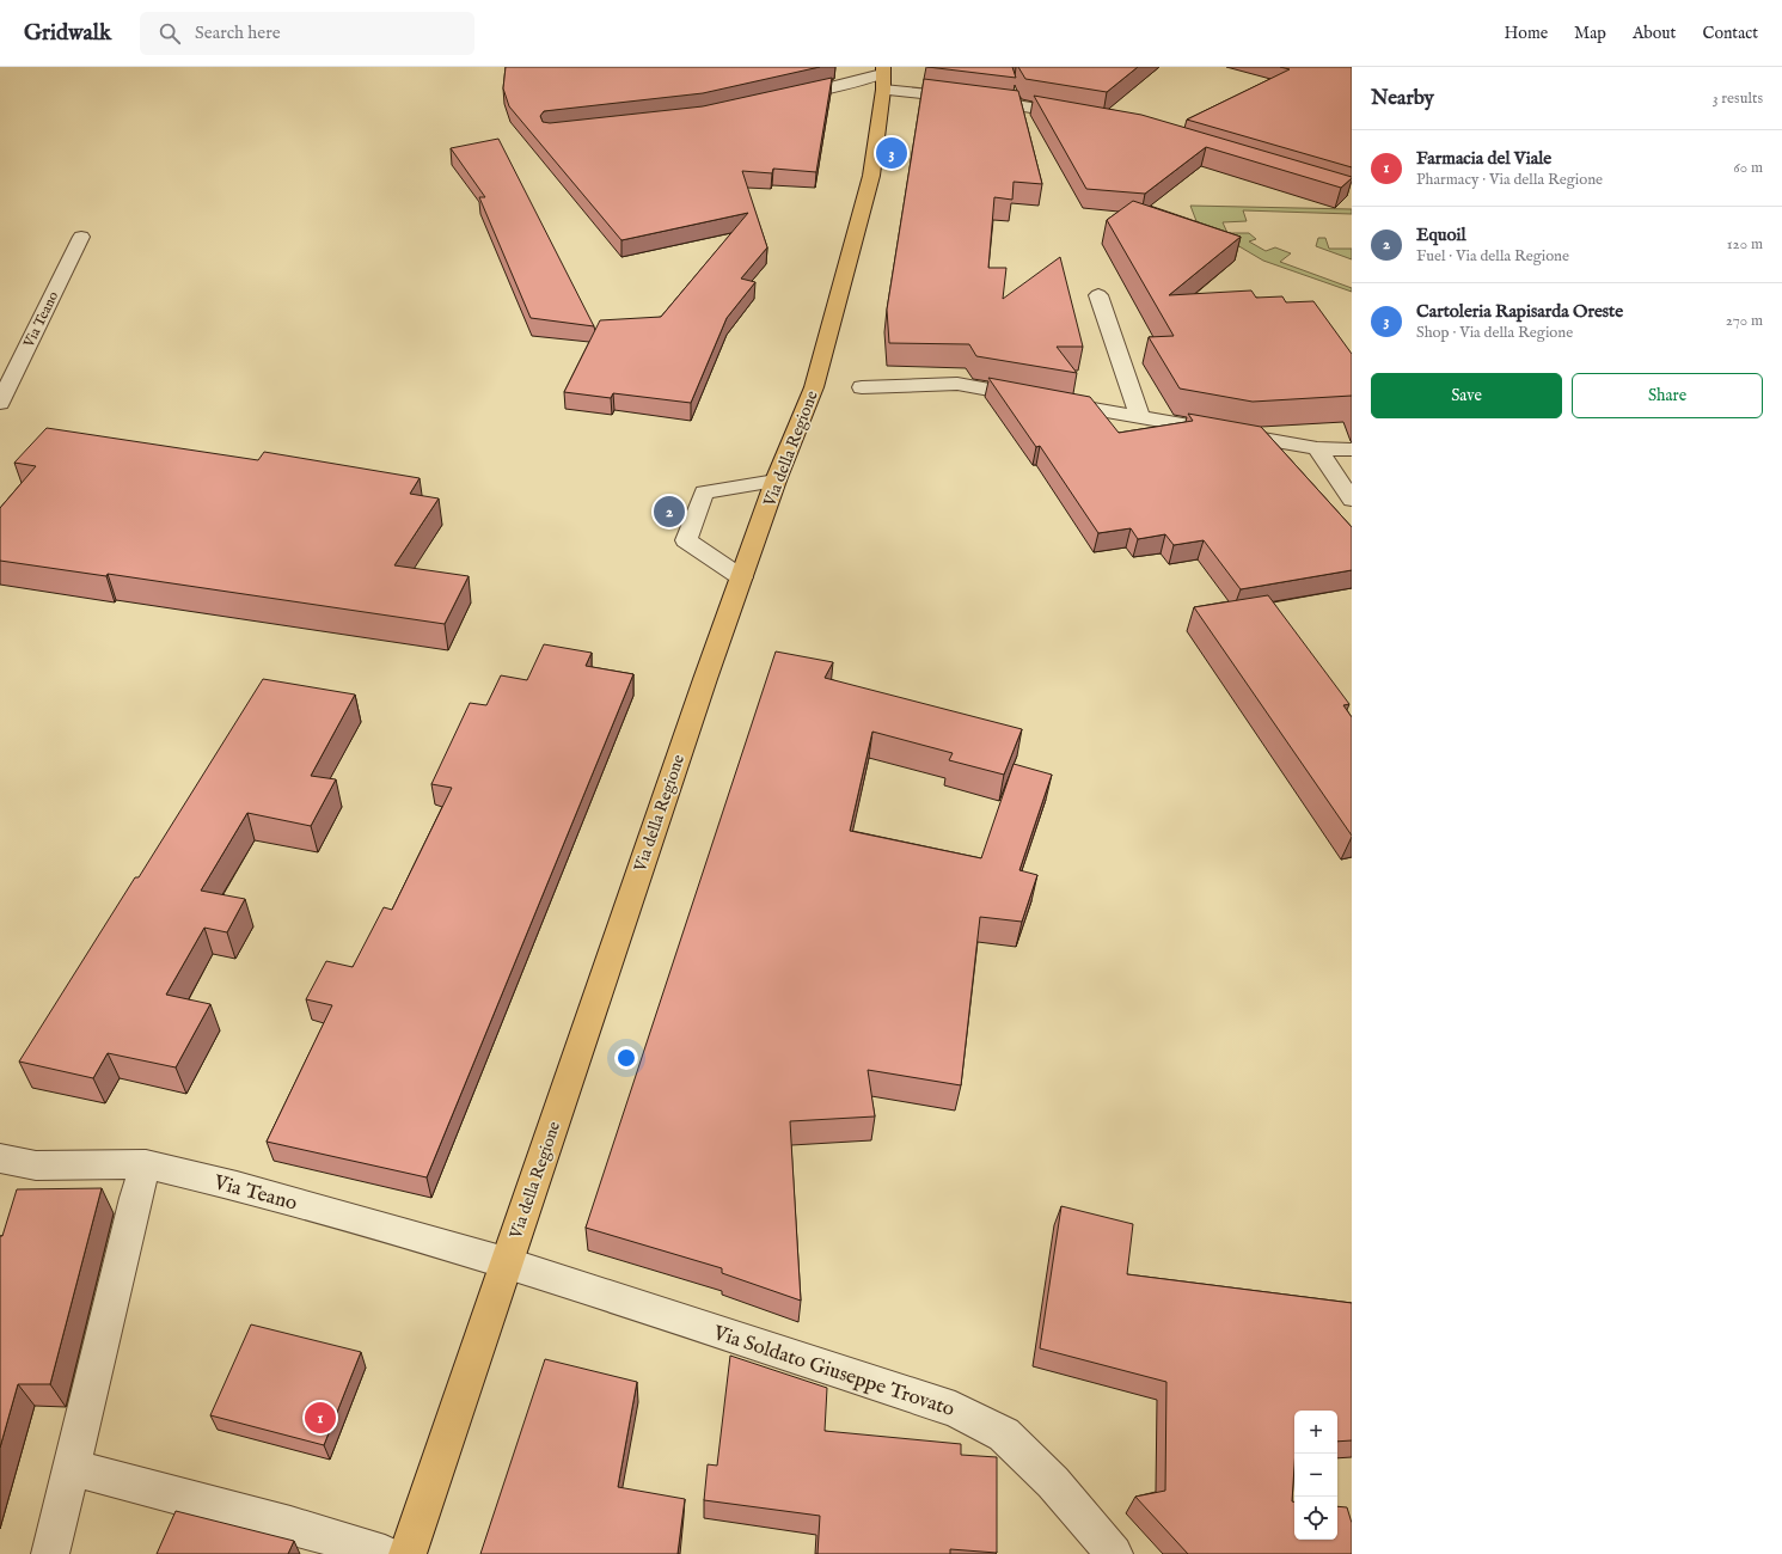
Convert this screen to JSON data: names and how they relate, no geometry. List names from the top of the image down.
{
  "streets": {
    "main road": ["Via della Regione"],
    "street": ["Via Teano", "Via Soldato Giuseppe Trovato"]
  },
  "crossings": [
    ["Via Teano", "Via della Regione"],
    ["Via Teano", "Via Soldato Giuseppe Trovato"],
    ["Via della Regione", "Via Soldato Giuseppe Trovato"]
  ],
  "page": {
    "header": "Gridwalk",
    "search": "Search here",
    "nav": [
      "Home",
      "Map",
      "About",
      "Contact"
    ],
    "heading": ["Nearby", "3 results"],
    "list": [
      {
        "mark": "1",
        "name": "Farmacia del Viale",
        "note": "Pharmacy · Via della Regione",
        "value": "60 m"
      },
      {
        "mark": "2",
        "name": "Equoil",
        "note": "Fuel · Via della Regione",
        "value": "120 m"
      },
      {
        "mark": "3",
        "name": "Cartoleria Rapisarda Oreste",
        "note": "Shop · Via della Regione",
        "value": "270 m"
      }
    ],
    "pins": ["3", "2", "1"],
    "buttons": ["Save", "Share"],
    "map_buttons": ["+", "−"]
  }
}
